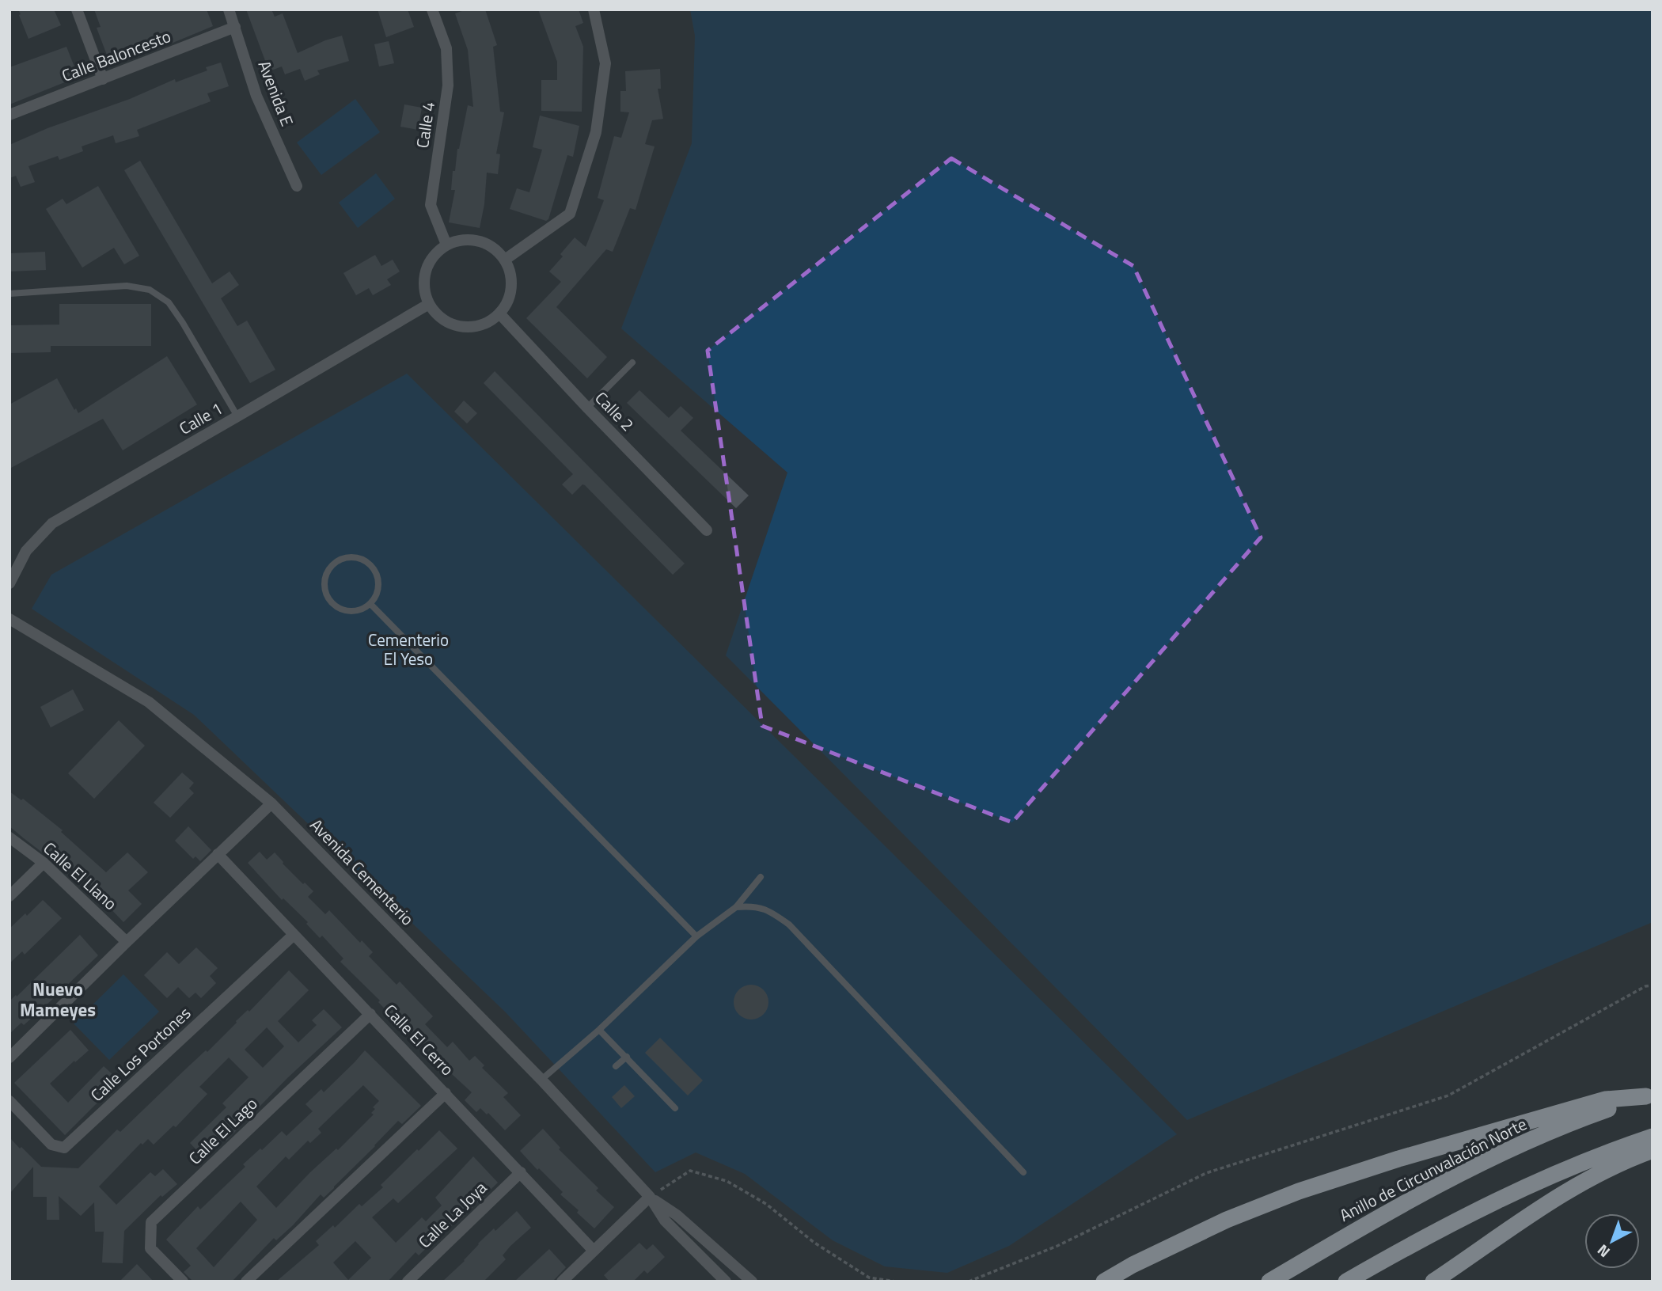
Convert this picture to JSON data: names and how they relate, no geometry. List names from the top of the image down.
{
  "streets": {
    "highway": ["Anillo de Circunvalación Norte"],
    "street": [
      "Calle Baloncesto",
      "Avenida E",
      "Calle 4",
      "Calle 2",
      "Calle 1",
      "Avenida Cementerio",
      "Calle El Llano",
      "Calle El Cerro",
      "Calle Los Portones",
      "Calle El Lago",
      "Calle La Joya"
    ]
  },
  "crossings": [
    ["Calle Baloncesto", "Avenida E"],
    ["Calle 4", "Calle 2"],
    ["Calle 4", "Calle 1"],
    ["Calle 2", "Calle 1"],
    ["Calle El Cerro", "Calle Los Portones"],
    ["Calle El Cerro", "Calle El Lago"],
    ["Calle El Cerro", "Calle La Joya"]
  ],
  "districts": ["Nuevo Mameyes"],
  "parks": ["Cementerio El Yeso"],
  "north": "bottom left"
}
